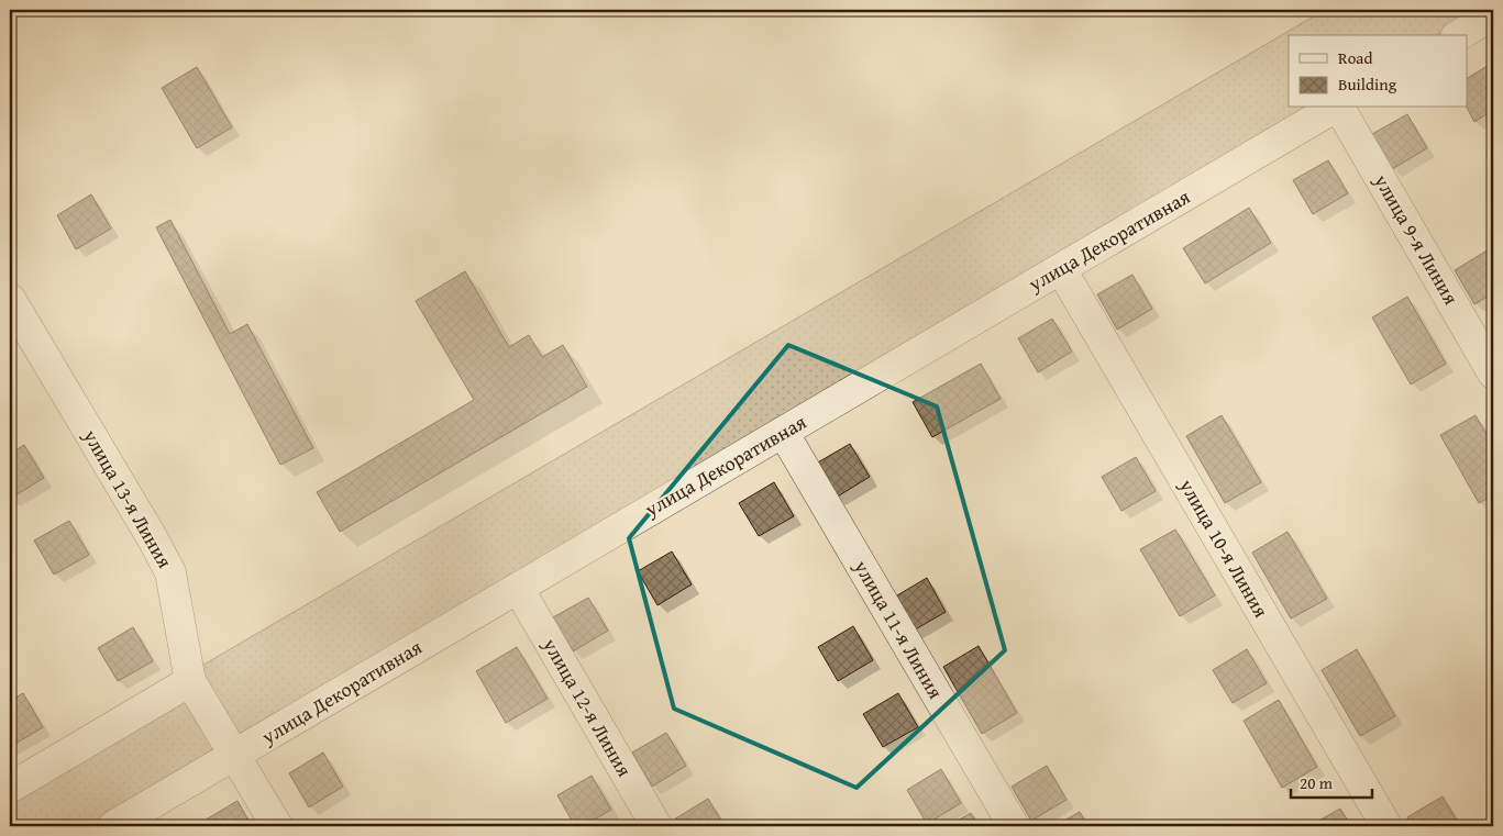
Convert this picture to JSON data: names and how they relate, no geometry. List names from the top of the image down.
{
  "streets": {
    "street": [
      "улица 9-я Линия",
      "улица Декоративная",
      "улица 13-я Линия",
      "улица 10-я Линия",
      "улица 11-я Линия",
      "улица 12-я Линия"
    ]
  },
  "crossings": [
    ["улица Декоративная", "улица 13-я Линия"],
    ["улица Декоративная", "улица 10-я Линия"],
    ["улица Декоративная", "улица 11-я Линия"],
    ["улица Декоративная", "улица 12-я Линия"]
  ],
  "legend": ["Road", "Building"],
  "scale_bar": "20 m"
}
